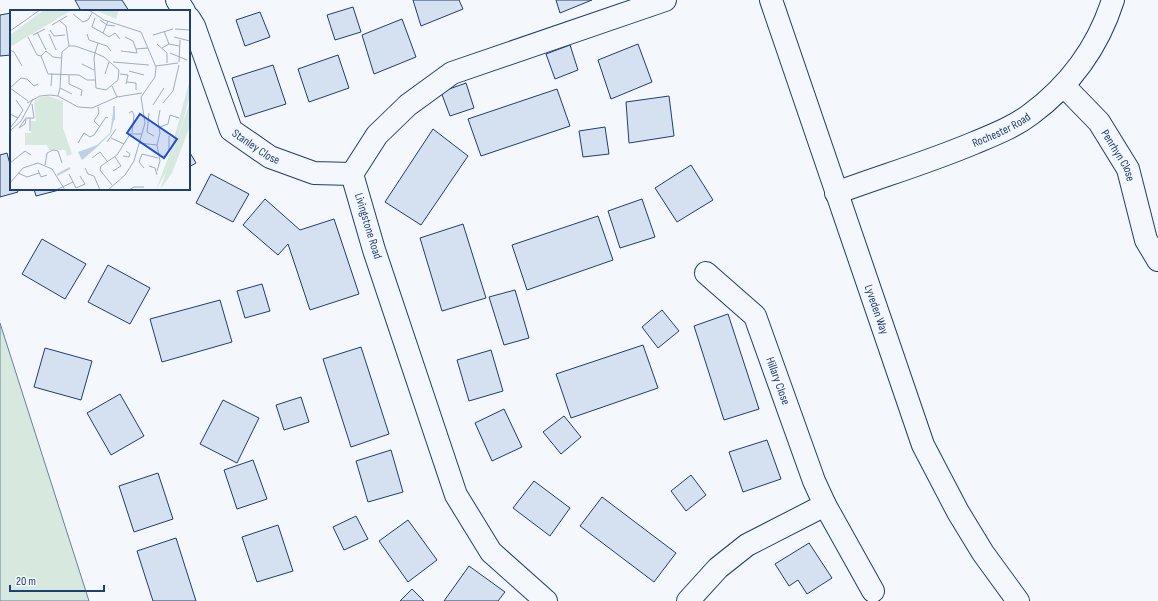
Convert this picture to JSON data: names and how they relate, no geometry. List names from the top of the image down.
{
  "streets": {
    "street": [
      "Rochester Road",
      "Stanley Close",
      "Penrhyn Close",
      "Livingstone Road",
      "Lyveden Way",
      "Hillary Close"
    ]
  },
  "crossings": [
    ["Rochester Road", "Penrhyn Close"],
    ["Rochester Road", "Lyveden Way"],
    ["Stanley Close", "Livingstone Road"]
  ],
  "scale_bar": "20 m"
}
